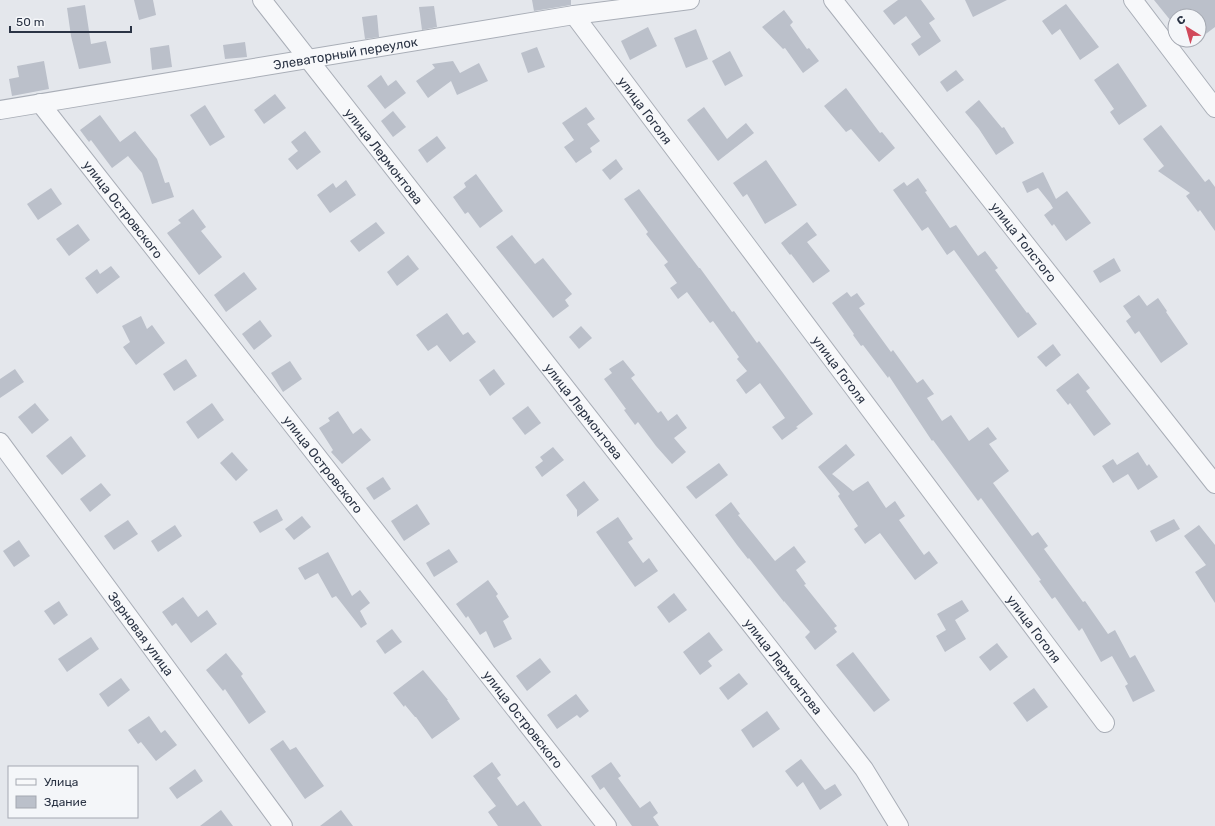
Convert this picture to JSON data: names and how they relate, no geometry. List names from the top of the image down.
{
  "streets": {
    "street": [
      "Элеваторный переулок",
      "улица Гоголя",
      "улица Лермонтова",
      "улица Островского",
      "улица Толстого",
      "Зерновая улица"
    ]
  },
  "crossings": [
    ["Элеваторный переулок", "улица Гоголя"],
    ["Элеваторный переулок", "улица Лермонтова"],
    ["Элеваторный переулок", "улица Островского"]
  ],
  "legend": ["Улица", "Здание"],
  "scale_bar": "50 m",
  "north": "top left"
}
